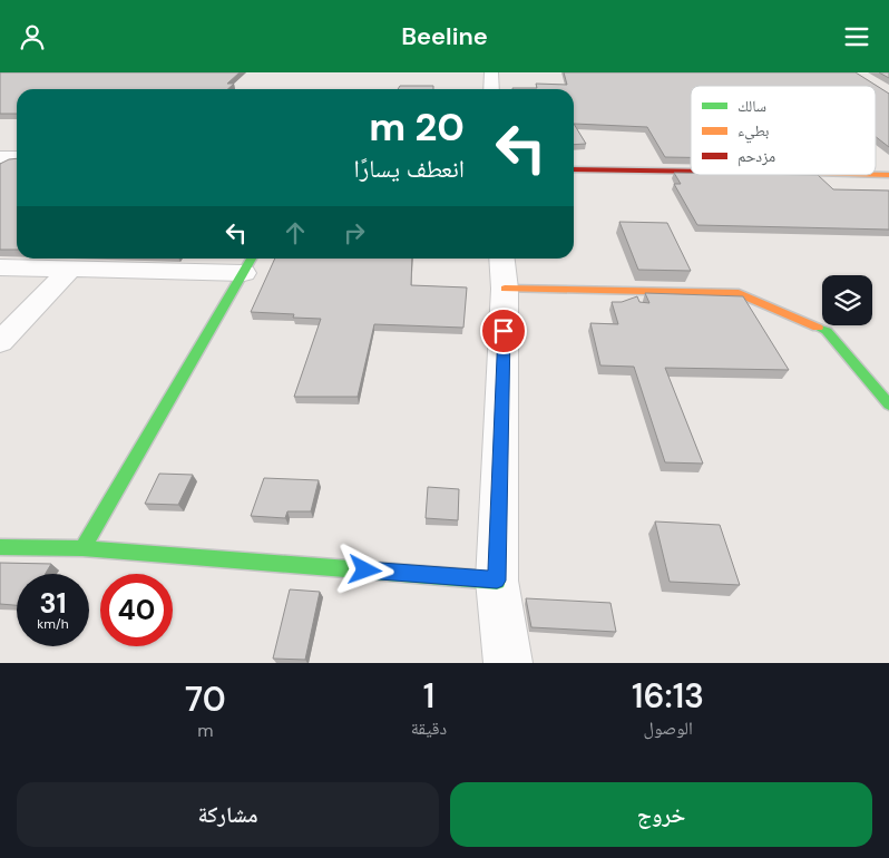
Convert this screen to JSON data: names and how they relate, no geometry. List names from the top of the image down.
{
  "legend": ["سالك", "بطيء", "مزدحم"],
  "page": {
    "header": "Beeline",
    "turn": ["20 m", "انعطف يسارًا"],
    "speed": "31 km/h",
    "limit": "40",
    "eta": [
      "16:13",
      "الوصول",
      "1",
      "دقيقة",
      "70",
      "m"
    ],
    "buttons": ["خروج", "مشاركة"]
  }
}
